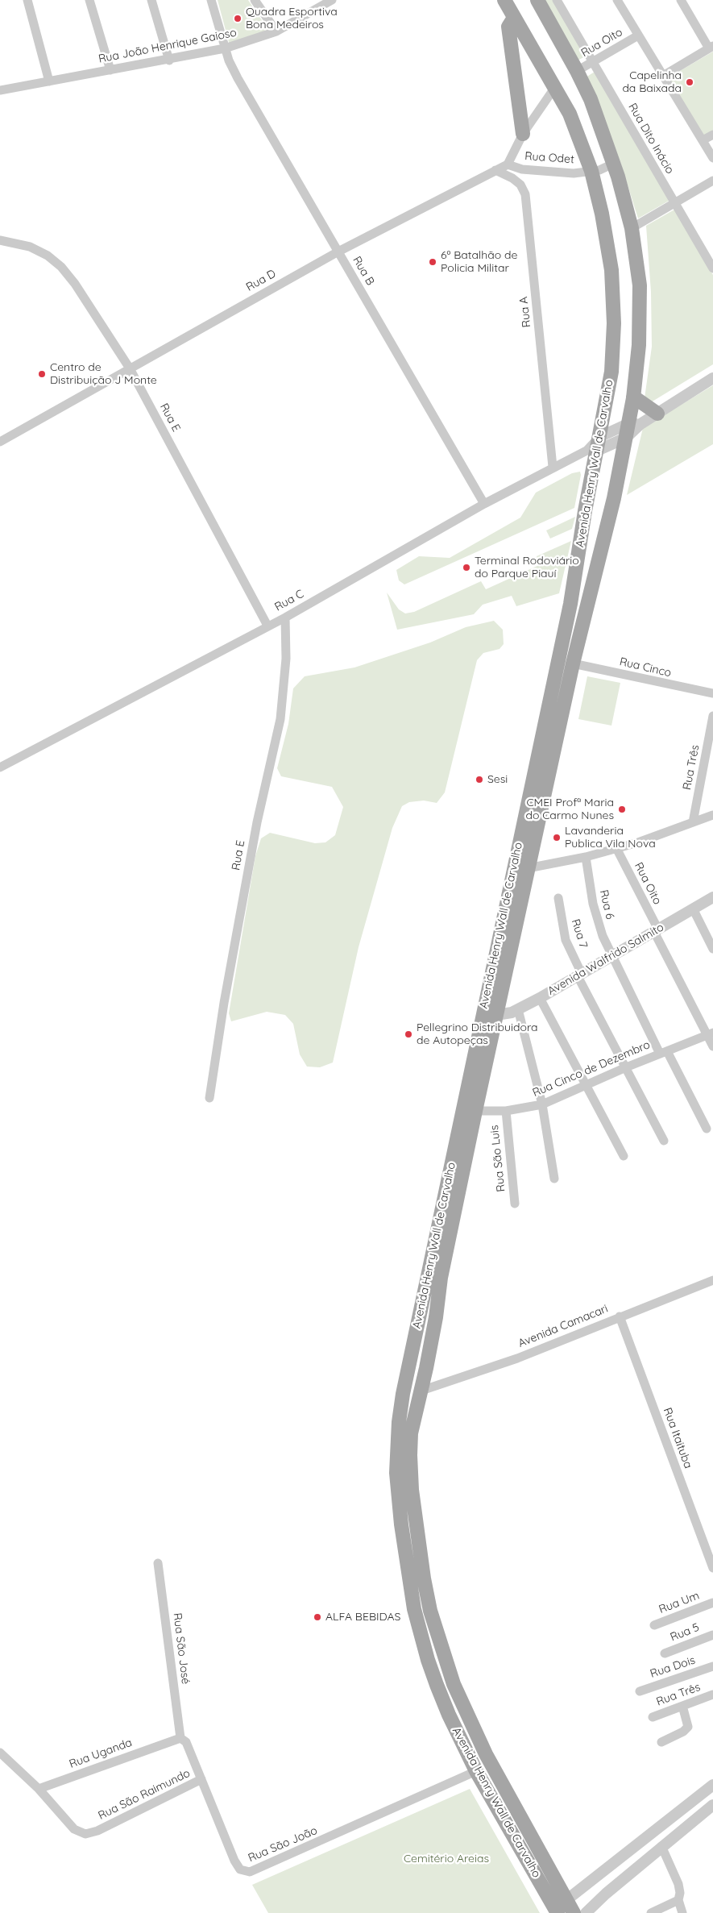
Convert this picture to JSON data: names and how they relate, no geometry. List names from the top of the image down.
{
  "streets": {
    "main road": ["Avenida Henry Wall de Carvalho"],
    "street": [
      "Rua Oito",
      "Rua João Henrique Gaioso",
      "Rua Dito Inácio",
      "Rua Odet",
      "Rua B",
      "Rua D",
      "Rua A",
      "Rua E",
      "Rua C",
      "Rua Cinco",
      "Rua Três",
      "Rua 6",
      "Rua 7",
      "Avenida Walfrido Salmito",
      "Rua Cinco de Dezembro",
      "Rua São Luis",
      "Avenida Camacari",
      "Rua Itaituba",
      "Rua Um",
      "Rua 5",
      "Rua São José",
      "Rua Dois",
      "Rua Uganda",
      "Rua São Raimundo",
      "Rua São João"
    ]
  },
  "crossings": [
    ["Rua Oito", "Rua Dito Inácio"],
    ["Rua Oito", "Avenida Henry Wall de Carvalho"],
    ["Rua Oito", "Avenida Walfrido Salmito"],
    ["Rua Oito", "Rua Cinco de Dezembro"],
    ["Rua João Henrique Gaioso", "Rua B"],
    ["Rua Odet", "Rua D"],
    ["Rua Odet", "Avenida Henry Wall de Carvalho"],
    ["Rua B", "Rua D"],
    ["Rua B", "Rua C"],
    ["Rua D", "Rua A"],
    ["Rua D", "Rua E"],
    ["Rua A", "Rua C"],
    ["Rua E", "Rua C"],
    ["Avenida Henry Wall de Carvalho", "Rua C"],
    ["Avenida Henry Wall de Carvalho", "Rua Cinco"],
    ["Avenida Henry Wall de Carvalho", "Avenida Walfrido Salmito"],
    ["Avenida Henry Wall de Carvalho", "Rua Cinco de Dezembro"],
    ["Avenida Henry Wall de Carvalho", "Avenida Camacari"],
    ["Avenida Henry Wall de Carvalho", "Rua São João"],
    ["Rua 6", "Avenida Walfrido Salmito"],
    ["Rua 6", "Rua Cinco de Dezembro"],
    ["Rua 7", "Avenida Walfrido Salmito"],
    ["Rua Cinco de Dezembro", "Rua São Luis"],
    ["Avenida Camacari", "Rua Itaituba"],
    ["Rua São José", "Rua Uganda"],
    ["Rua São José", "Rua São João"],
    ["Rua Uganda", "Rua São Raimundo"],
    ["Rua Uganda", "Rua São João"],
    ["Rua São Raimundo", "Rua São João"]
  ],
  "parks": ["Cemitério Areias"],
  "places": [
    "Quadra Esportiva Bona Medeiros",
    "Capelinha da Baixada",
    "6º Batalhão de Policia Militar",
    "Centro de Distribuição J Monte",
    "Terminal Rodoviário do Parque Piauí",
    "Sesi",
    "CMEI Profª Maria do Carmo Nunes",
    "Lavanderia Publica Vila Nova",
    "Pellegrino Distribuidora de Autopeças",
    "ALFA BEBIDAS"
  ]
}
